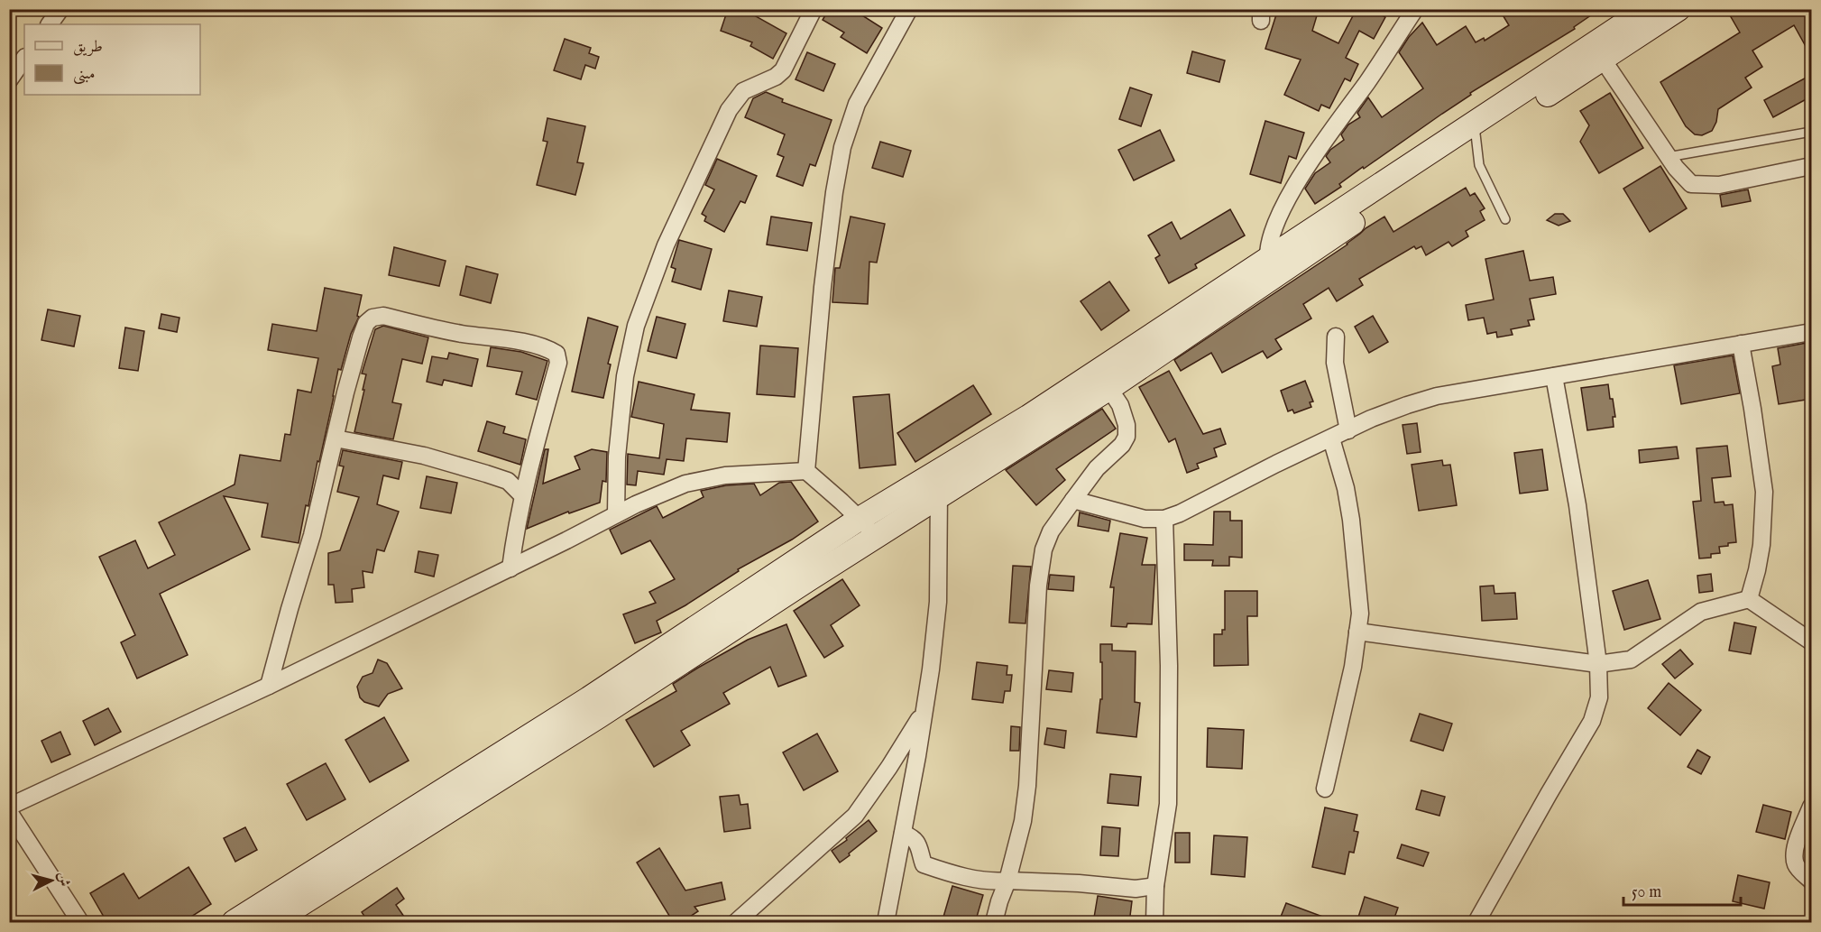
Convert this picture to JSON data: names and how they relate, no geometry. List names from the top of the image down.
{
  "legend": ["طريق", "مبنى"],
  "scale_bar": "50 m",
  "north": "right"
}
